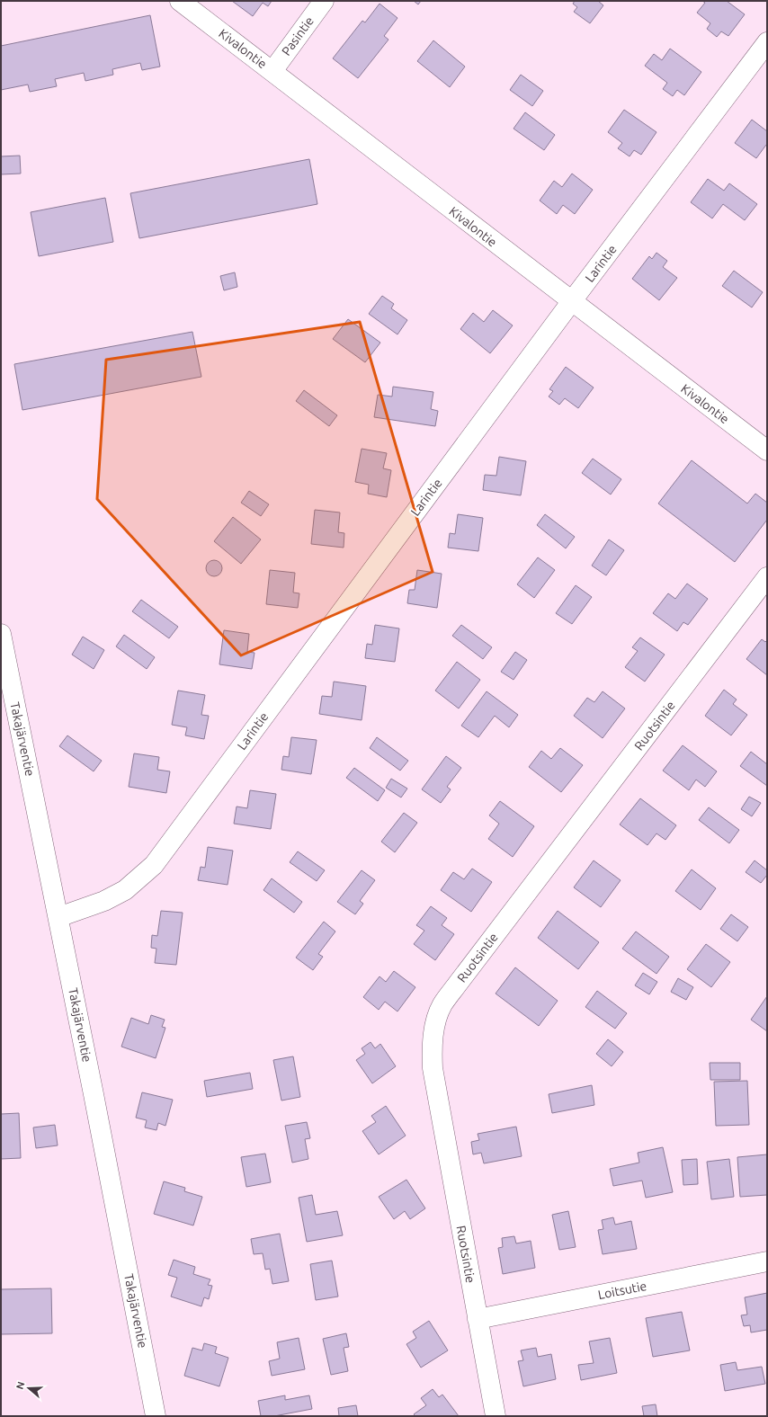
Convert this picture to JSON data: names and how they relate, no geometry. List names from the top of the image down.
{
  "streets": {
    "street": [
      "Pasintie",
      "Kivalontie",
      "Larintie",
      "Ruotsintie",
      "Takajärventie",
      "Loitsutie"
    ]
  },
  "crossings": [
    ["Pasintie", "Kivalontie"],
    ["Kivalontie", "Larintie"],
    ["Larintie", "Takajärventie"],
    ["Ruotsintie", "Loitsutie"]
  ],
  "north": "left"
}
